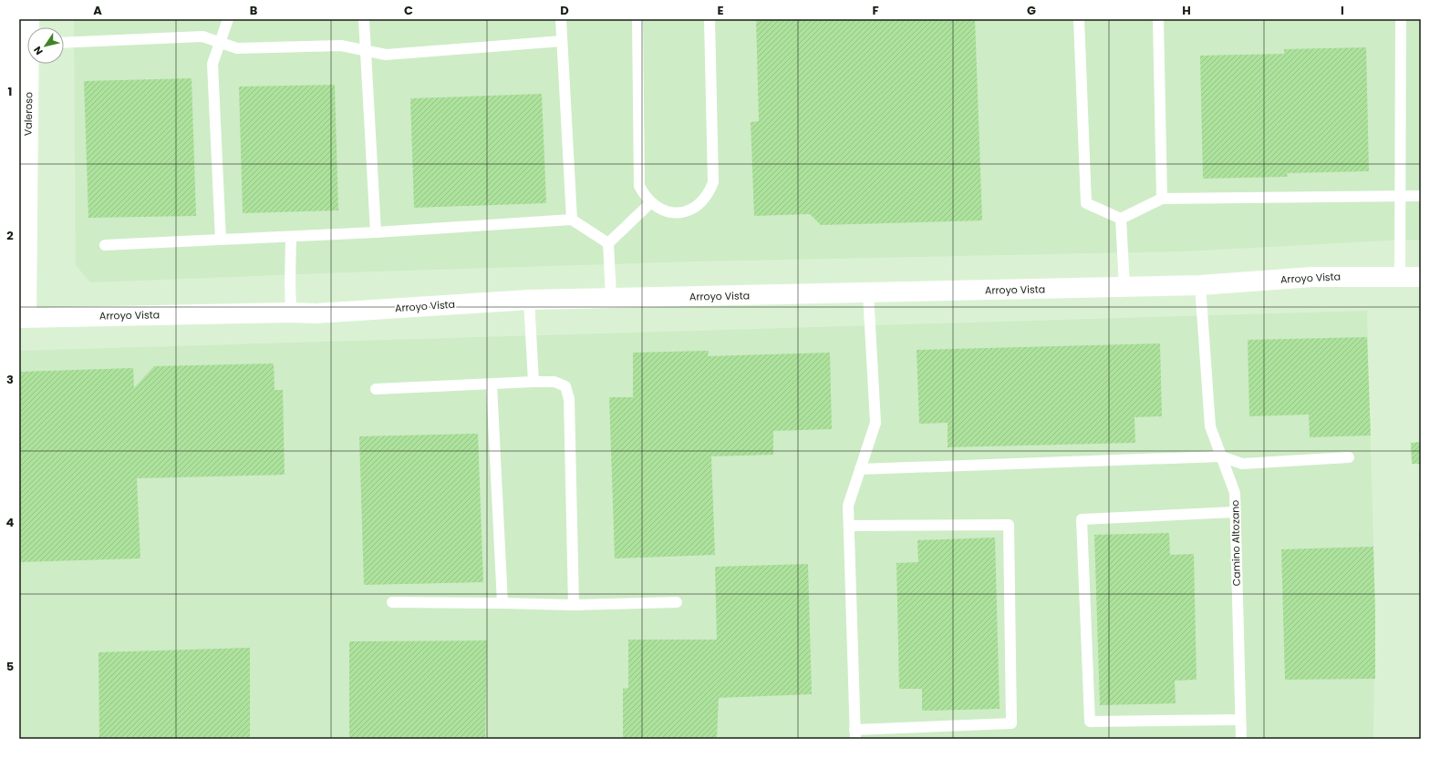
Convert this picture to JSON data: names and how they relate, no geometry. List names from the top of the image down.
{
  "streets": {
    "main road": ["Valeroso", "Arroyo Vista"],
    "lane": ["Camino Altozano"]
  },
  "crossings": [
    ["Valeroso", "Arroyo Vista"],
    ["Arroyo Vista", "Camino Altozano"]
  ],
  "north": "bottom left",
  "grid": {
    "columns": [
      "A",
      "B",
      "C",
      "D",
      "E",
      "F",
      "G",
      "H",
      "I"
    ],
    "rows": [
      "1",
      "2",
      "3",
      "4",
      "5"
    ]
  }
}
